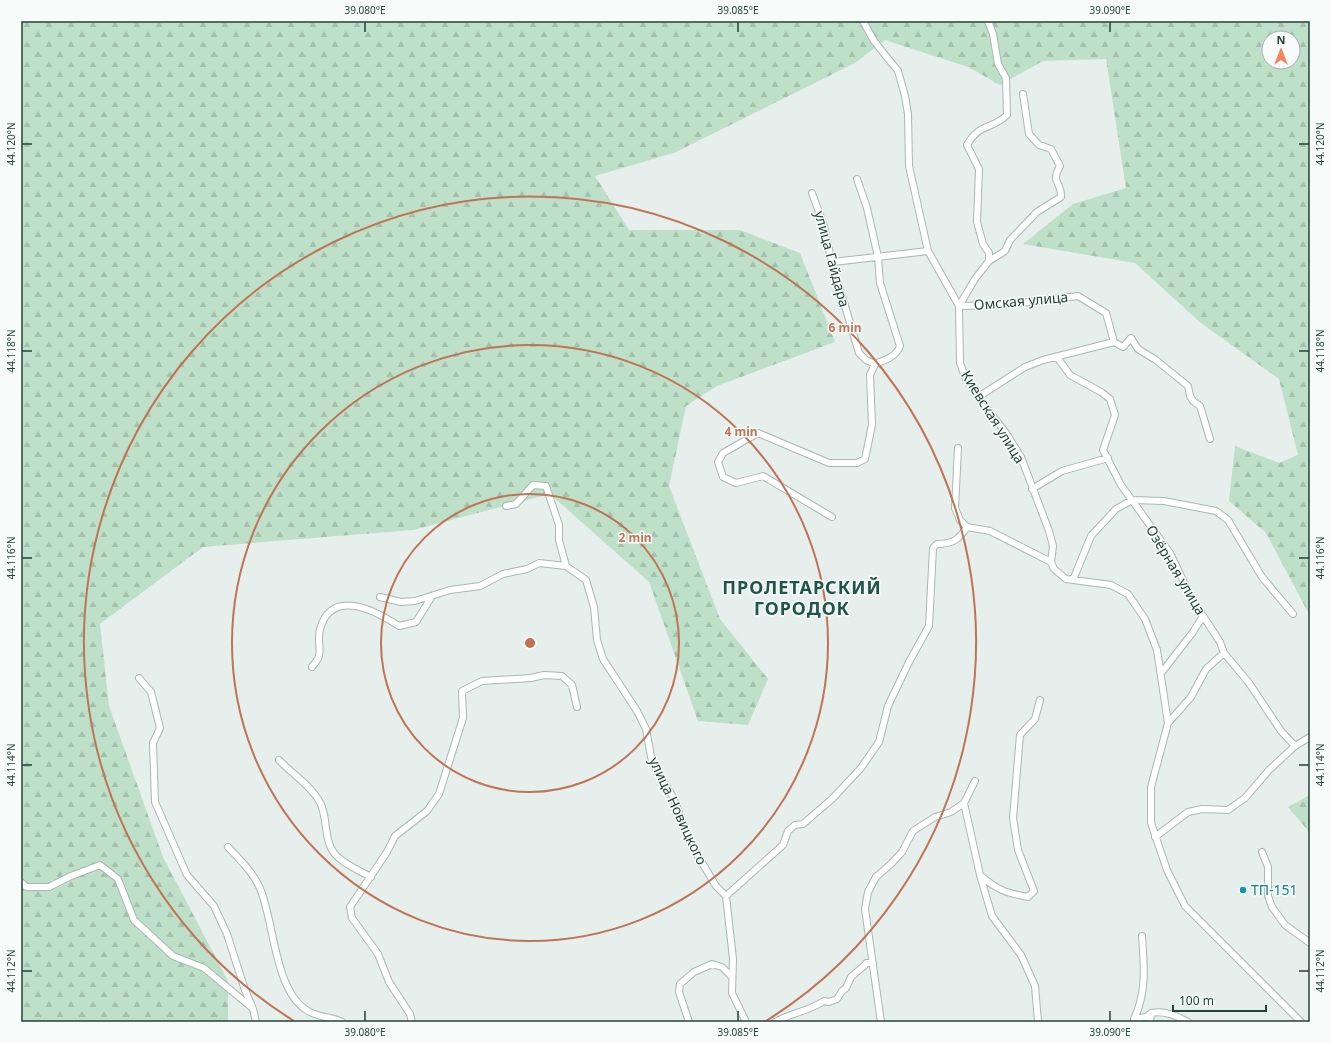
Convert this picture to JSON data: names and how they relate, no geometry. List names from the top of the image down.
{
  "streets": {
    "street": [
      "улица Гайдара",
      "Омская улица",
      "Киевская улица",
      "Озёрная улица",
      "улица Новицкого"
    ]
  },
  "crossings": [
    ["Омская улица", "Киевская улица"]
  ],
  "districts": ["ПРОЛЕТАРСКИЙ ГОРОДОК"],
  "places": ["ТП-151"],
  "scale_bar": "100 m",
  "north": "top",
  "coordinates": [
    "39.080°E",
    "39.085°E",
    "39.090°E",
    "44.120°N",
    "44.118°N",
    "44.116°N",
    "44.114°N",
    "44.112°N"
  ],
  "rings": ["6 min", "4 min", "2 min"]
}
